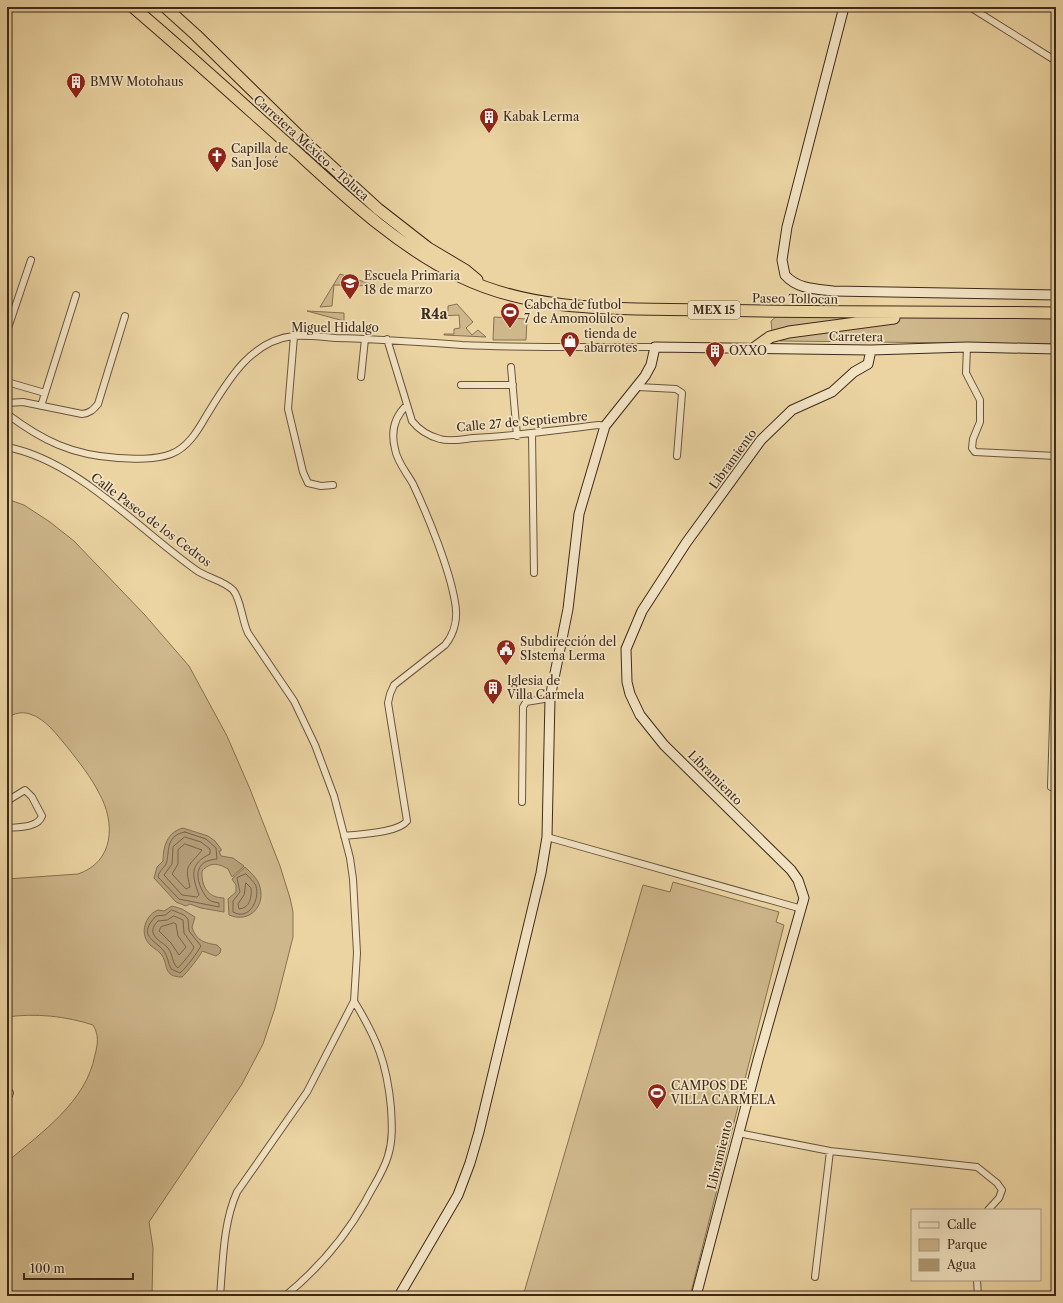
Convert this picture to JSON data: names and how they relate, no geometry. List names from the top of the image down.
{
  "streets": {
    "highway": ["Carretera México - Toluca", "Paseo Tollocan", "MEX 15"],
    "main road": ["Carretera", "Libramiento"],
    "street": ["Miguel Hidalgo", "Calle 27 de Septiembre", "Calle Paseo de los Cedros"]
  },
  "crossings": [
    ["Carretera México - Toluca", "Paseo Tollocan"],
    ["Miguel Hidalgo", "Carretera"],
    ["Miguel Hidalgo", "Calle 27 de Septiembre"],
    ["Carretera", "Libramiento"]
  ],
  "districts": ["R4a"],
  "places": {
    "building": [
      "BMW Motohaus",
      "Kabak Lerma",
      "OXXO",
      "Iglesia de Villa Carmela"
    ],
    "church": ["Capilla de San José"],
    "school or university": ["Escuela Primaria 18 de marzo"],
    "sports": ["Cabcha de futbol 7 de Amomolulco", "CAMPOS DE VILLA CARMELA"],
    "shop": ["tienda de abarrotes"],
    "public building": ["Subdirección del SIstema Lerma"]
  },
  "legend": ["Calle", "Parque", "Agua"],
  "scale_bar": "100 m"
}
